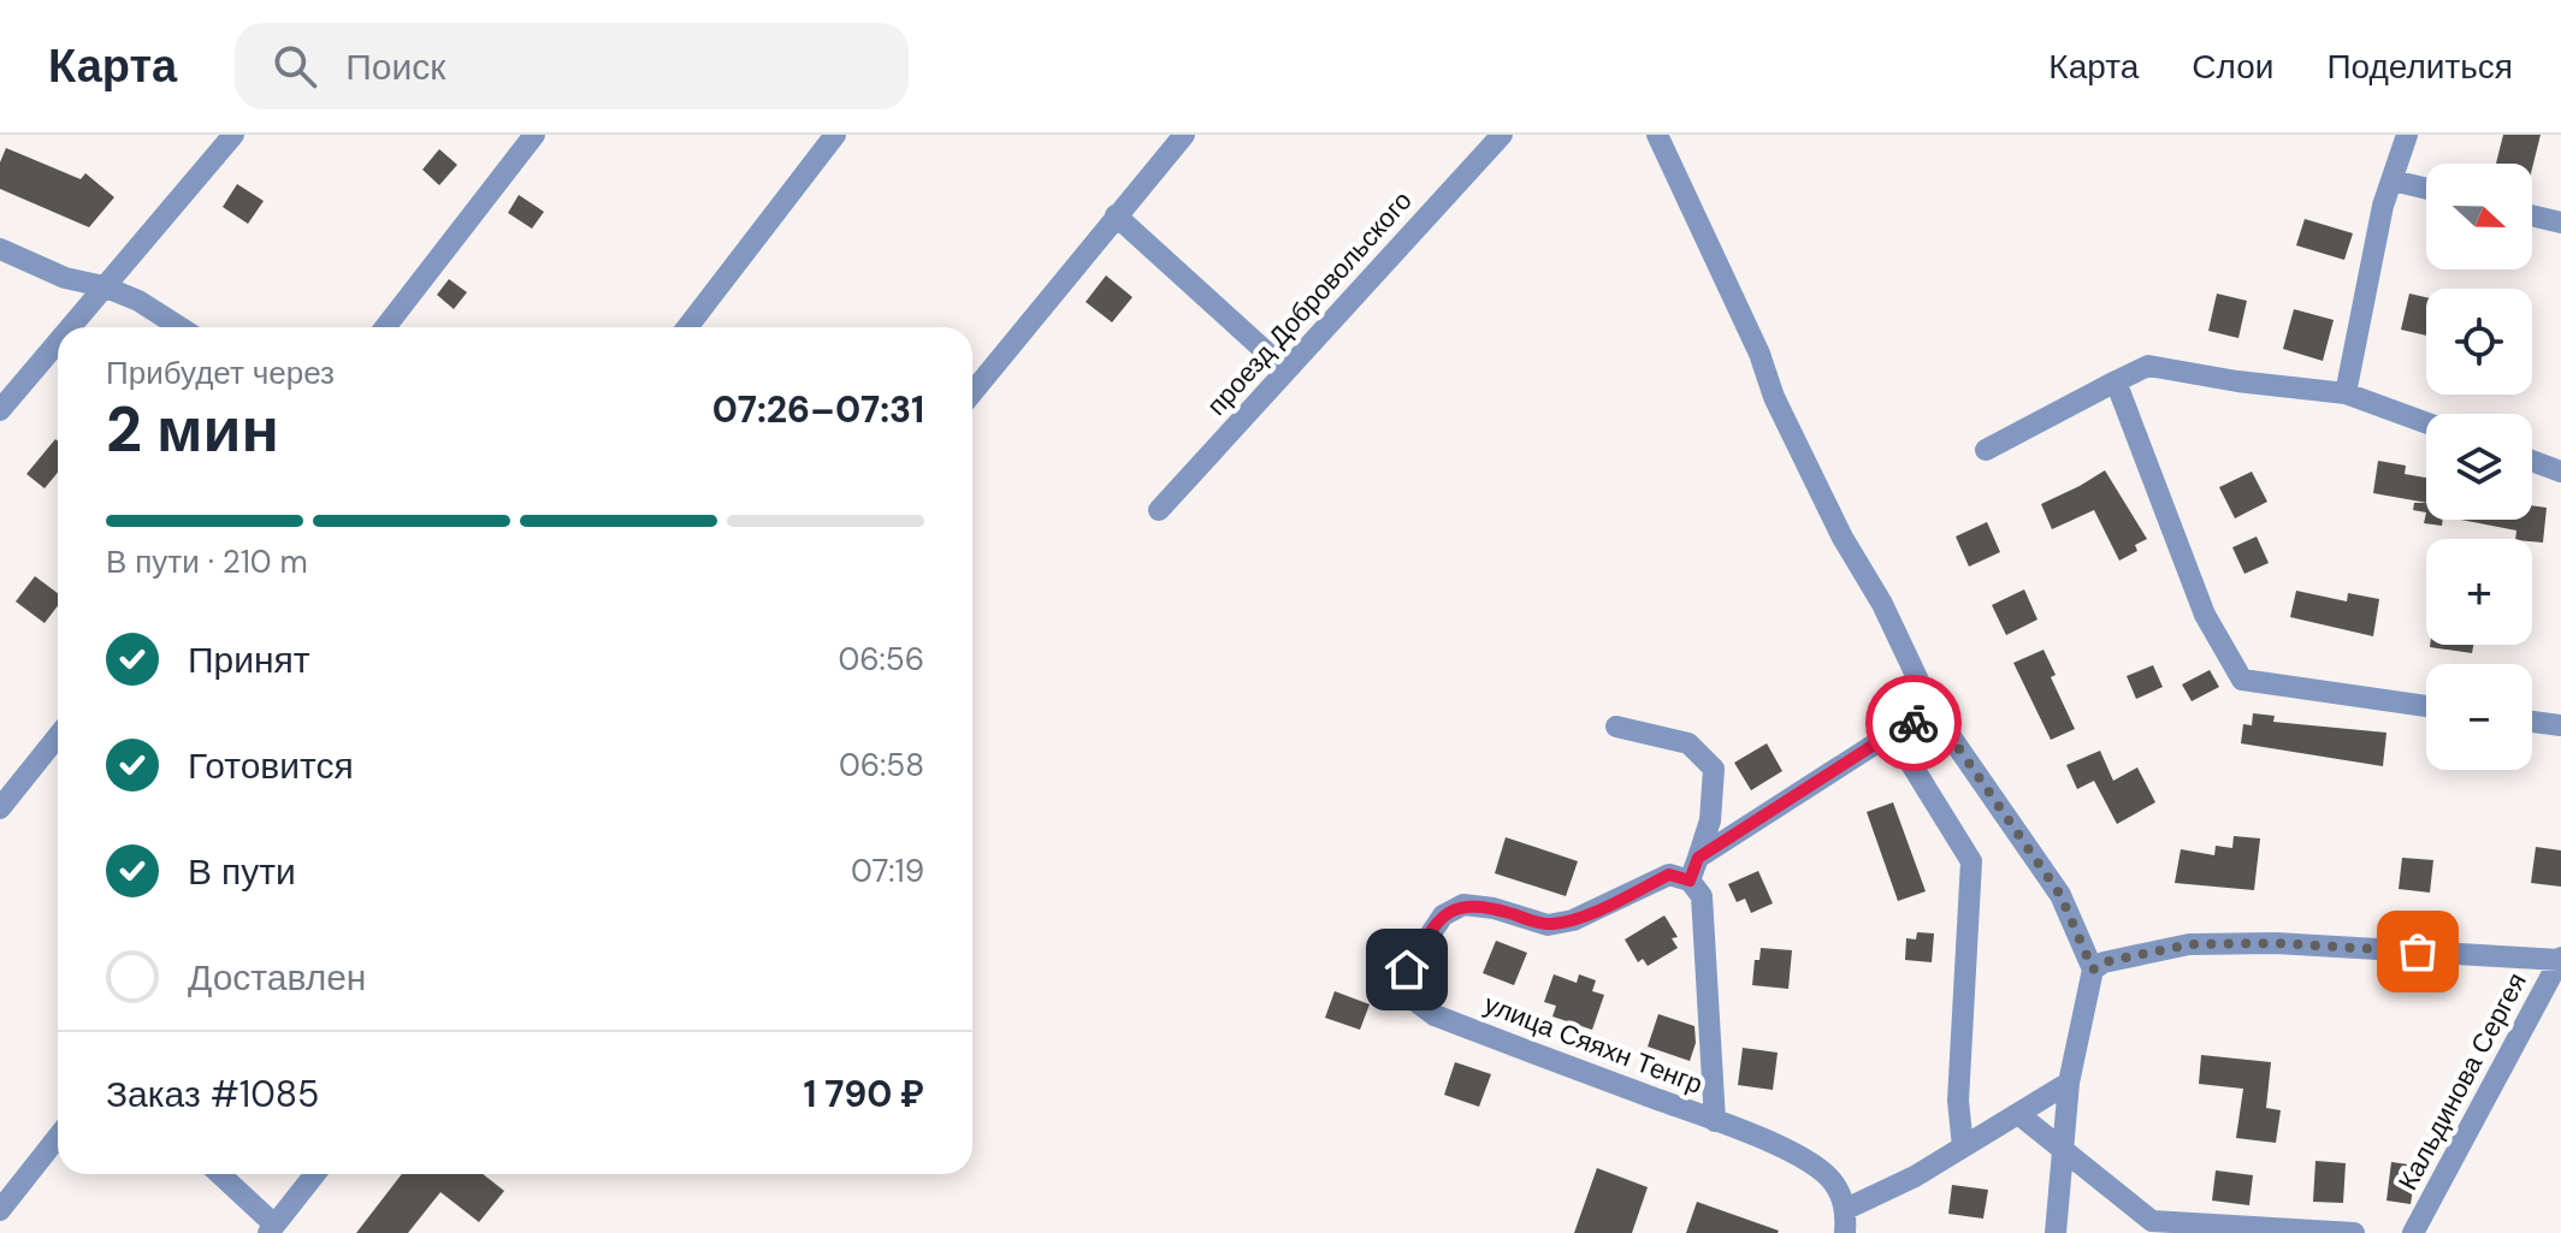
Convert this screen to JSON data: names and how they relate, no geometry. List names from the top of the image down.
{
  "streets": {
    "street": ["проезд Добровольского", "улица Сяяхн Тенгр", "Кальдинова Сергея"]
  },
  "north": "right",
  "page": {
    "header": "Карта",
    "search": "Поиск",
    "nav": ["Карта", "Слои", "Поделиться"],
    "map_buttons": ["+", "−"],
    "heading": ["2 мин", "Прибудет через", "07:26–07:31"],
    "panel": ["Заказ #1085", "1 790 ₽"],
    "bar": "В пути · 210 m",
    "list": [
      ["Принят", "06:56"],
      ["Готовится", "06:58"],
      ["В пути", "07:19"],
      "Доставлен"
    ]
  }
}
